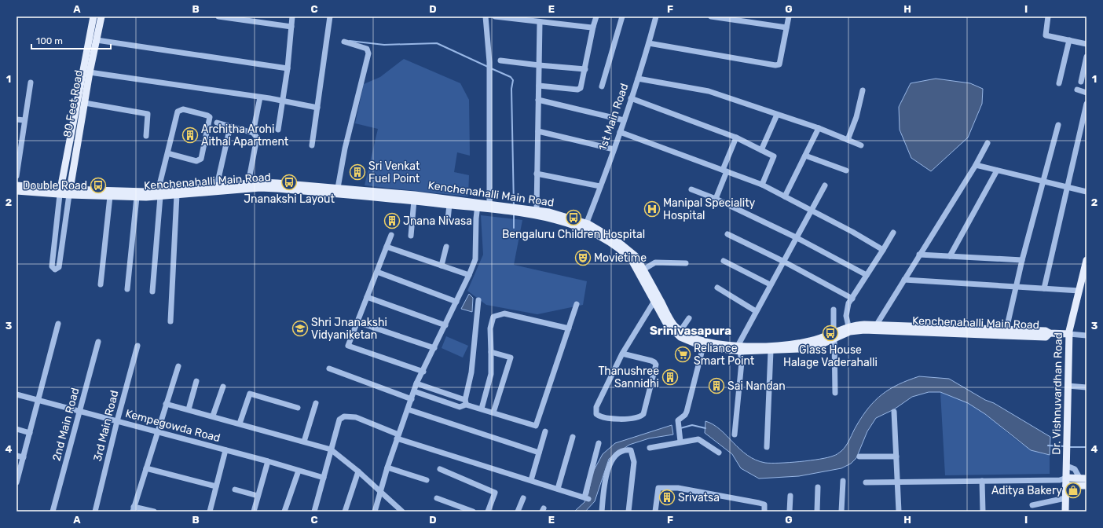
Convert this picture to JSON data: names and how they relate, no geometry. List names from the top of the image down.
{
  "streets": {
    "main road": ["80 Feet Road", "Kenchenahalli Main Road", "Dr. Vishnuvardhan Road"],
    "street": [
      "1st Main Road",
      "2nd Main Road",
      "3rd Main Road",
      "Kempegowda Road"
    ]
  },
  "crossings": [
    ["80 Feet Road", "Kenchenahalli Main Road"],
    ["1st Main Road", "Kenchenahalli Main Road"],
    ["2nd Main Road", "Kempegowda Road"],
    ["3rd Main Road", "Kempegowda Road"]
  ],
  "districts": ["Srinivasapura"],
  "places": {
    "building": [
      "Architha Arohi Aithal Apartment",
      "Sri Venkat Fuel Point",
      "Jnana Nivasa",
      "Thanushree Sannidhi",
      "Sai Nandan",
      "Srivatsa"
    ],
    "bus stop": [
      "Jnanakshi Layout",
      "Double Road",
      "Bengaluru Children Hospital",
      "Glass House Halage Vaderahalli"
    ],
    "hospital": ["Manipal Speciality Hospital"],
    "theatre": ["Movietime"],
    "school or university": ["Shri Jnanakshi Vidyaniketan"],
    "supermarket": ["Reliance Smart Point"],
    "shop": ["Aditya Bakery"]
  },
  "scale_bar": "100 m",
  "grid": {
    "columns": [
      "A",
      "B",
      "C",
      "D",
      "E",
      "F",
      "G",
      "H",
      "I"
    ],
    "rows": [
      "1",
      "2",
      "3",
      "4"
    ]
  }
}
